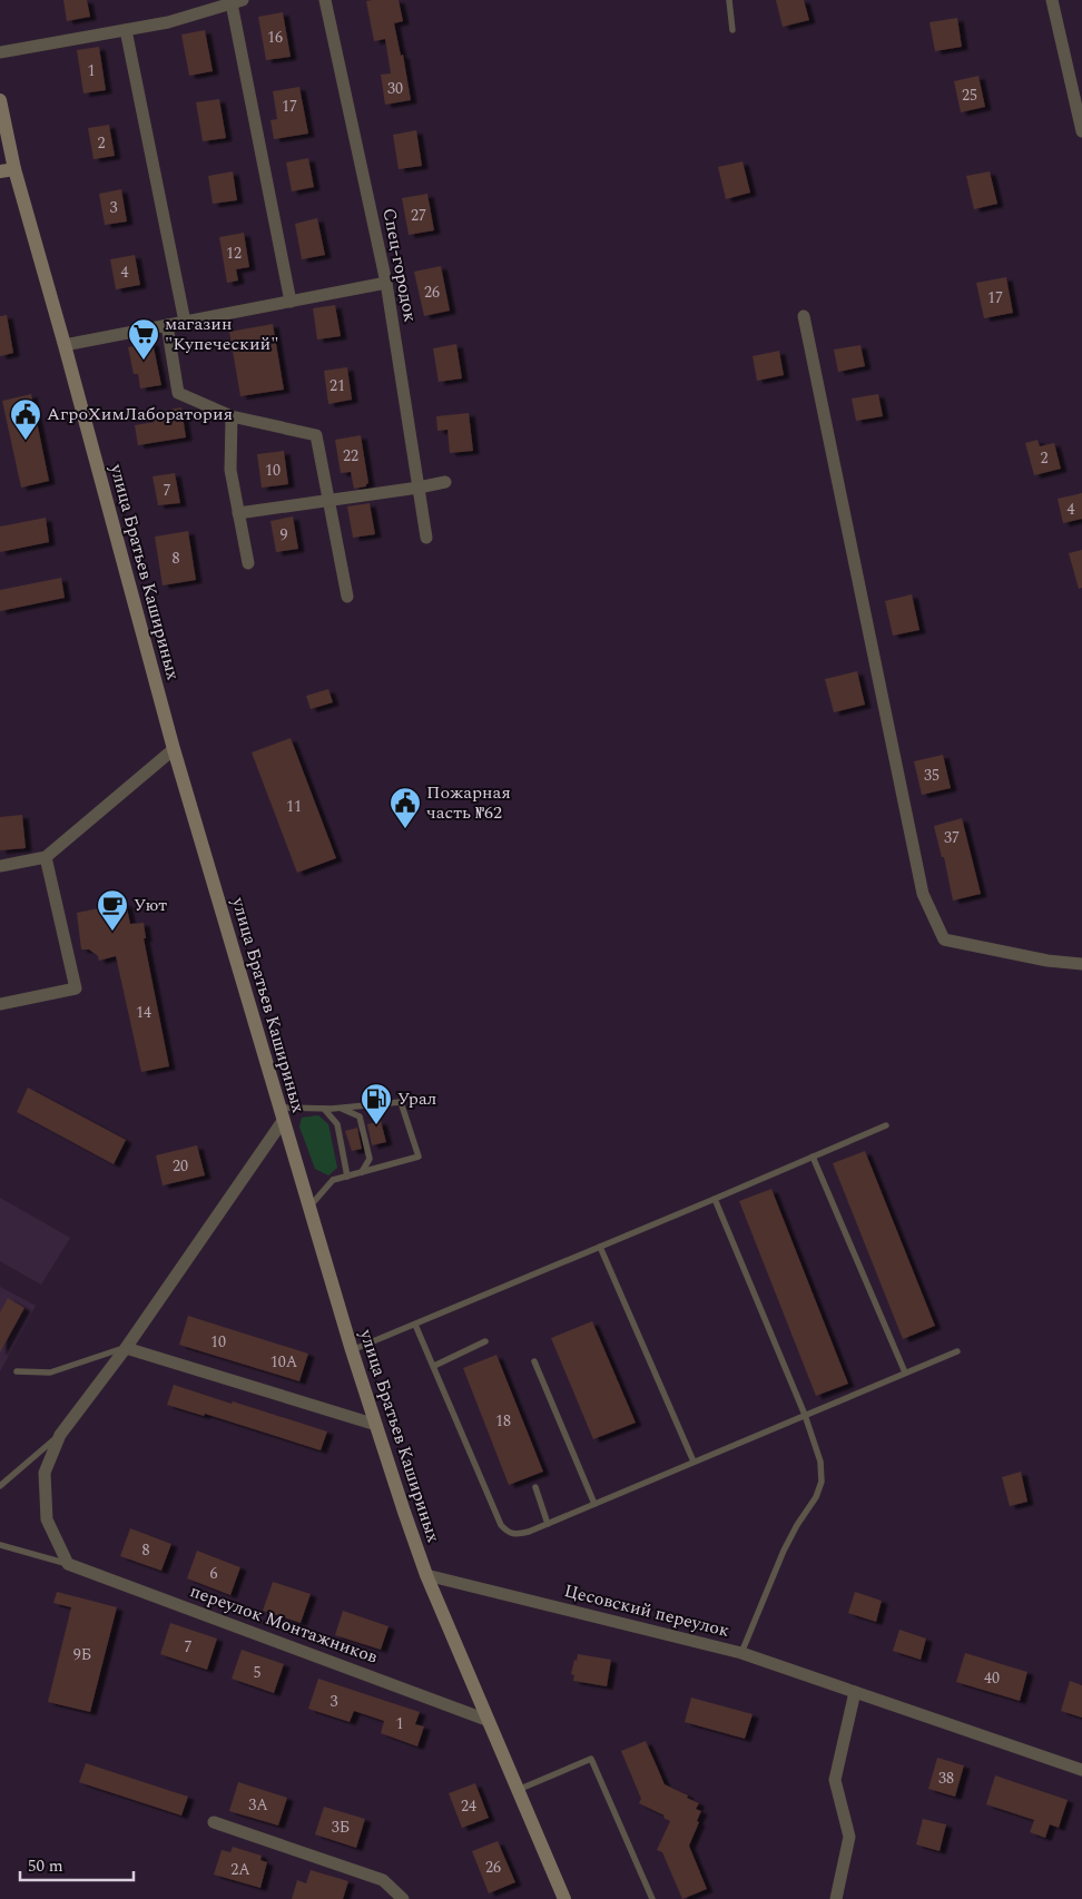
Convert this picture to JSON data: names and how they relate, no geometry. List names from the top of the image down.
{
  "streets": {
    "main road": ["улица Братьев Кашириных"],
    "street": ["Спец-городок", "Цесовский переулок", "переулок Монтажников"]
  },
  "crossings": [
    ["улица Братьев Кашириных", "Цесовский переулок"],
    ["улица Братьев Кашириных", "переулок Монтажников"]
  ],
  "places": {
    "supermarket": ["магазин \"Купеческий\""],
    "public building": ["АгроХимЛаборатория", "Пожарная часть №62"],
    "cafe": ["Уют"],
    "fuel station": ["Урал"]
  },
  "house_numbers": [
    "16",
    "1",
    "30",
    "25",
    "17",
    "2",
    "3",
    "27",
    "12",
    "4",
    "26",
    "17",
    "21",
    "22",
    "2",
    "10",
    "7",
    "4",
    "9",
    "8",
    "35",
    "11",
    "37",
    "14",
    "20",
    "10",
    "10А",
    "18",
    "8",
    "6",
    "7",
    "9Б",
    "5",
    "40",
    "3",
    "1",
    "38",
    "3А",
    "24",
    "3Б",
    "26",
    "2А"
  ],
  "scale_bar": "50 m"
}
